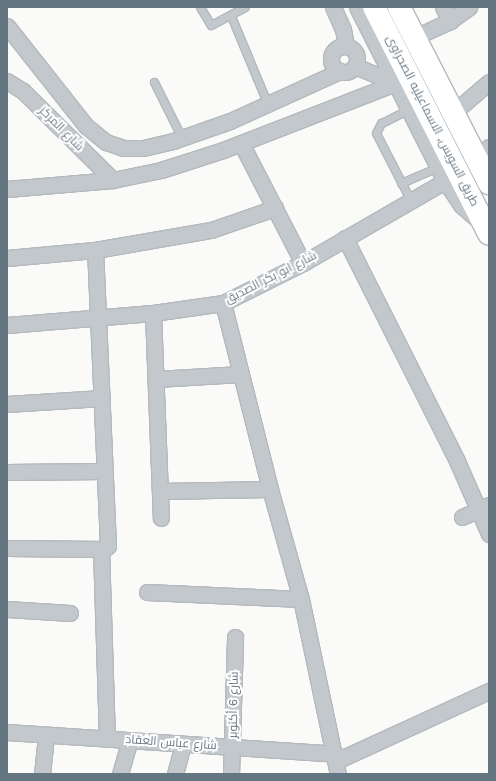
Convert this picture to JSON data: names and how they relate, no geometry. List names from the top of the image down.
{
  "streets": {
    "highway": ["طريق السويس, الاسماعيليه الصحراوى"],
    "street": [
      "شارع المركز",
      "شارع ابو بكر الصديق",
      "شارع 6 أكتوبر",
      "شارع عباس العقاد"
    ]
  },
  "crossings": [
    ["شارع 6 أكتوبر", "شارع عباس العقاد"]
  ]
}
